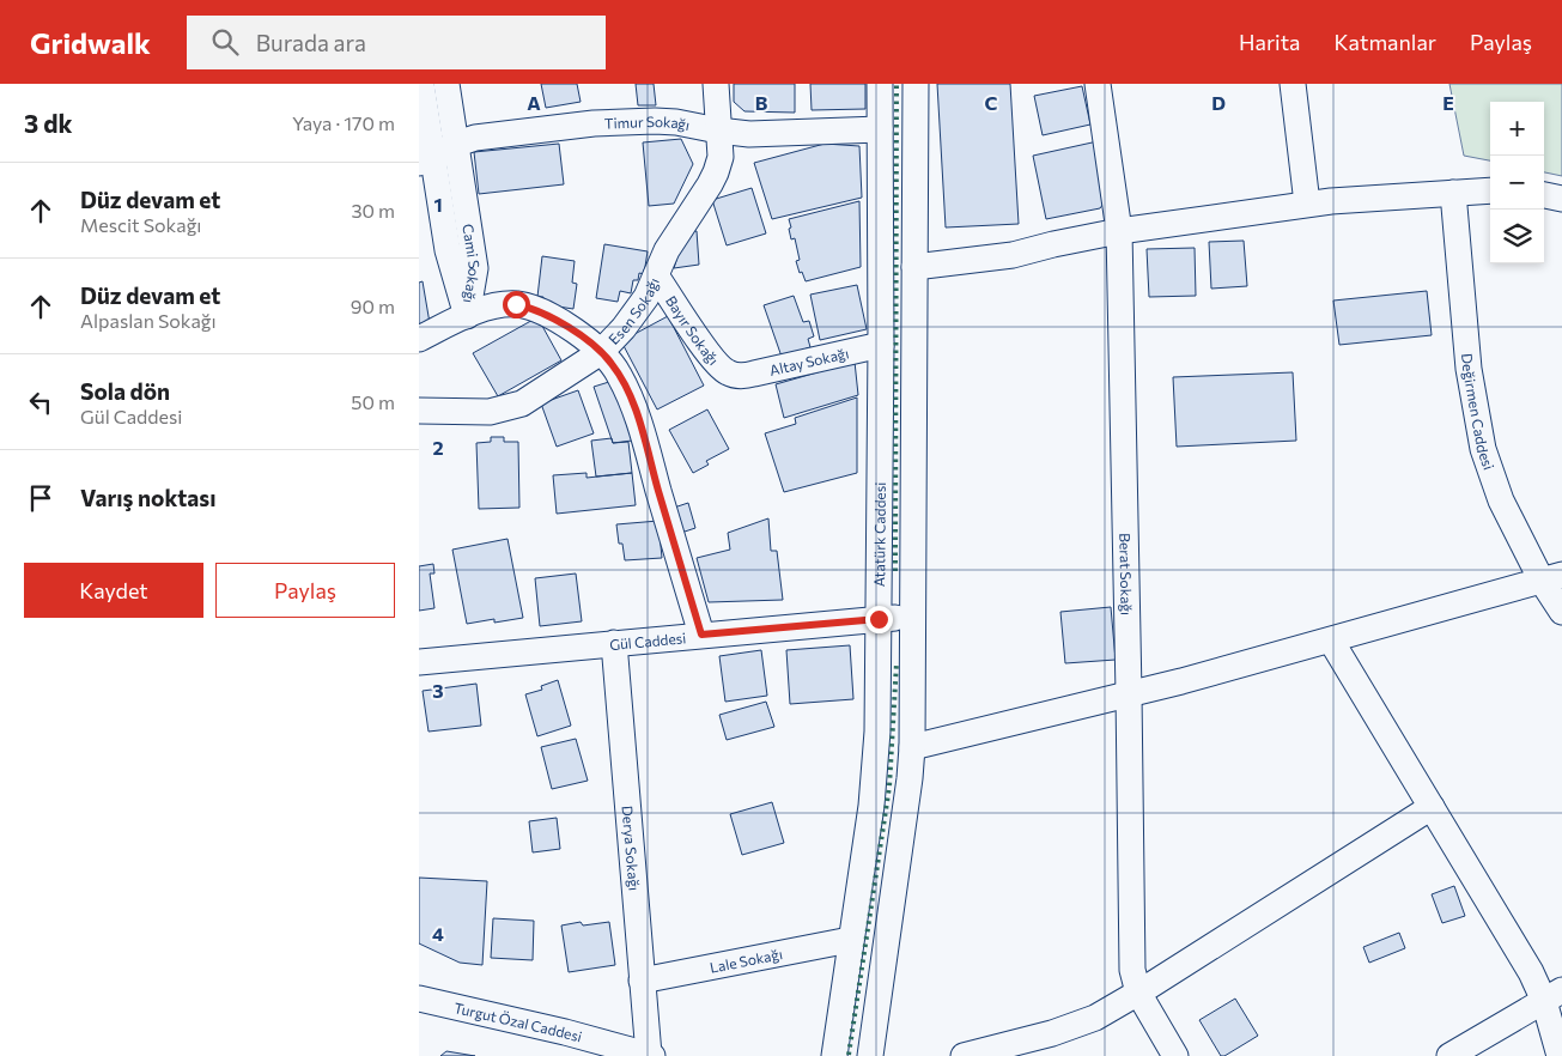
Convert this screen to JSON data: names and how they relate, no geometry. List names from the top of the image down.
{
  "streets": {
    "street": [
      "Timur Sokağı",
      "Cami Sokağı",
      "Esen Sokağı",
      "Bayır Sokağı",
      "Altay Sokağı",
      "Değirmen Caddesi",
      "Atatürk Caddesi",
      "Berat Sokağı",
      "Gül Caddesi",
      "Derya Sokağı",
      "Lale Sokağı",
      "Turgut Özal Caddesi"
    ]
  },
  "crossings": [
    ["Timur Sokağı", "Cami Sokağı"],
    ["Timur Sokağı", "Esen Sokağı"],
    ["Timur Sokağı", "Atatürk Caddesi"],
    ["Esen Sokağı", "Bayır Sokağı"],
    ["Bayır Sokağı", "Altay Sokağı"],
    ["Altay Sokağı", "Atatürk Caddesi"],
    ["Atatürk Caddesi", "Gül Caddesi"],
    ["Atatürk Caddesi", "Lale Sokağı"],
    ["Gül Caddesi", "Derya Sokağı"],
    ["Derya Sokağı", "Lale Sokağı"],
    ["Derya Sokağı", "Turgut Özal Caddesi"]
  ],
  "page": {
    "header": "Gridwalk",
    "search": "Burada ara",
    "nav": ["Harita", "Katmanlar", "Paylaş"],
    "heading": ["3 dk", "Yaya · 170 m"],
    "map_buttons": ["+", "−"],
    "list": [
      ["Düz devam et", "Mescit Sokağı", "30 m"],
      ["Düz devam et", "Alpaslan Sokağı", "90 m"],
      ["Sola dön", "Gül Caddesi", "50 m"],
      "Varış noktası"
    ],
    "buttons": ["Kaydet", "Paylaş"]
  },
  "grid": {
    "columns": [
      "A",
      "B",
      "C",
      "D",
      "E"
    ],
    "rows": [
      "1",
      "2",
      "3",
      "4"
    ]
  }
}
